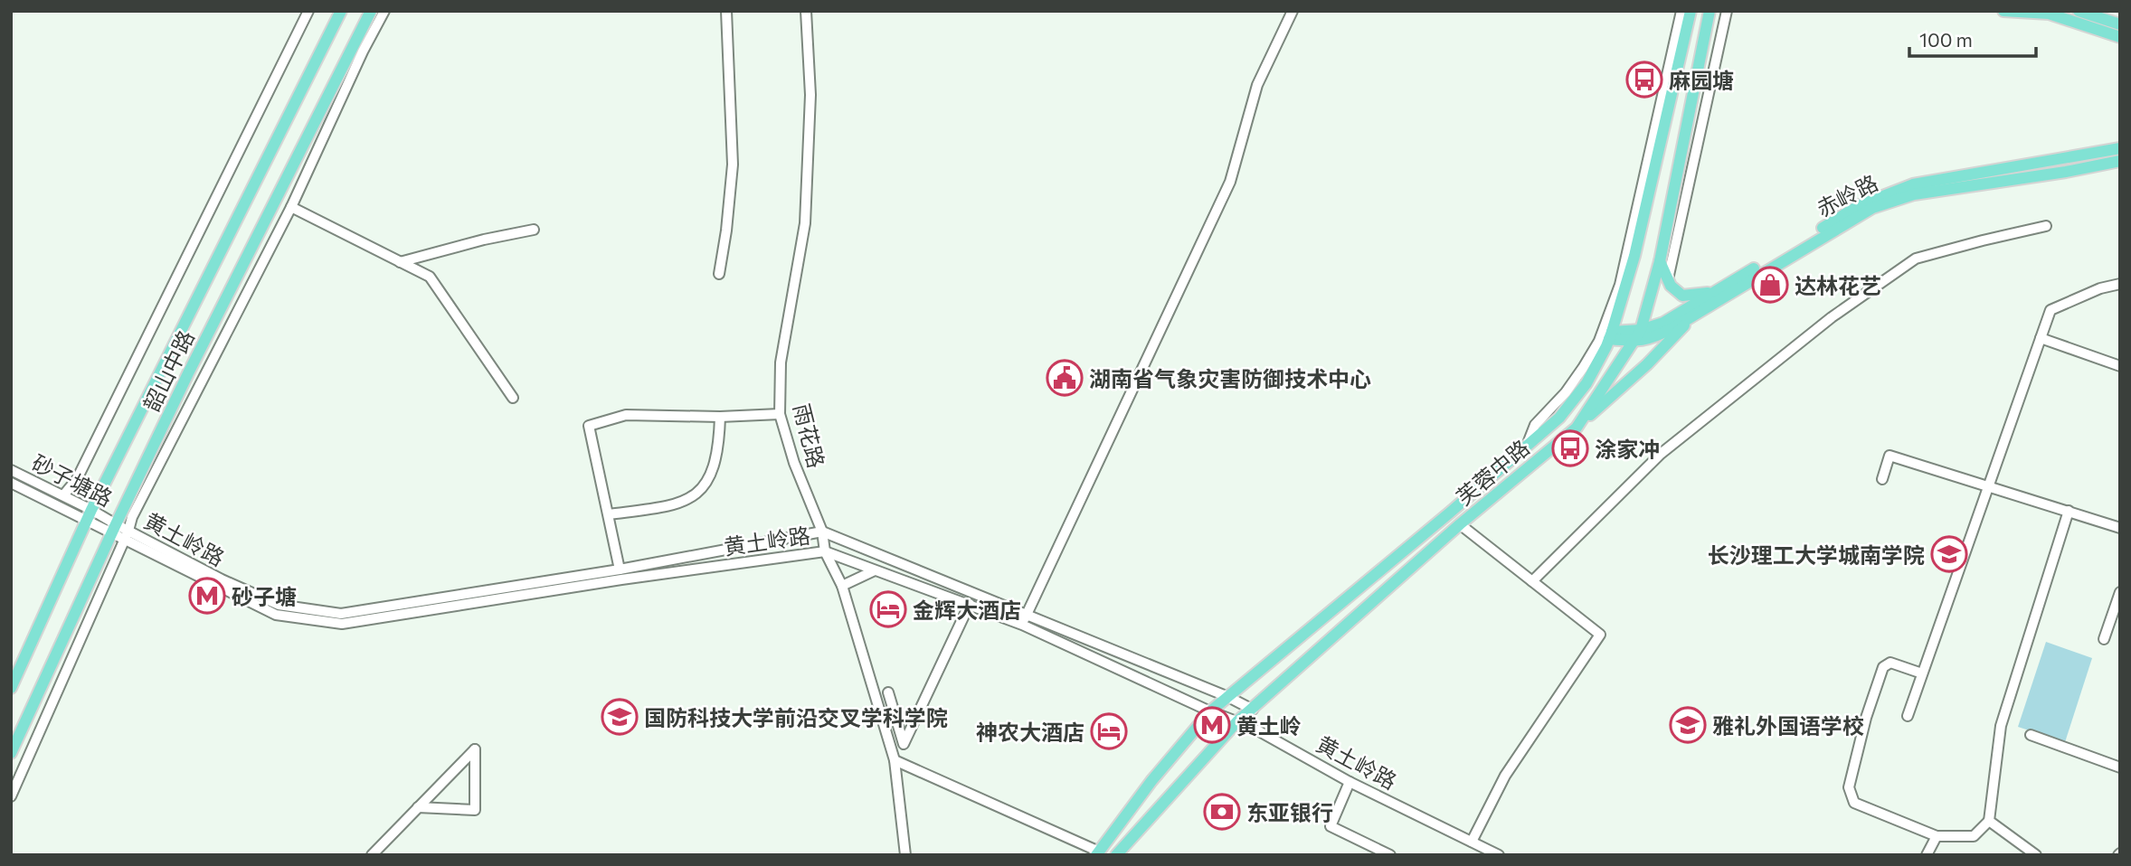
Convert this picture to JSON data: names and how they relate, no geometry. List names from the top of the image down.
{
  "streets": {
    "main road": ["赤岭路", "韶山中路", "芙蓉中路"],
    "street": ["雨花路", "砂子塘路", "黄土岭路"]
  },
  "crossings": [
    ["赤岭路", "芙蓉中路"],
    ["韶山中路", "砂子塘路"],
    ["韶山中路", "黄土岭路"],
    ["雨花路", "黄土岭路"],
    ["芙蓉中路", "黄土岭路"],
    ["砂子塘路", "黄土岭路"]
  ],
  "places": {
    "bus stop": ["麻园塘", "涂家冲"],
    "shop": ["达林花艺"],
    "public building": ["湖南省气象灾害防御技术中心"],
    "school or university": ["长沙理工大学城南学院", "国防科技大学前沿交叉学科学院", "雅礼外国语学校"],
    "metro station": ["砂子塘", "黄土岭"],
    "hotel": ["金辉大酒店", "神农大酒店"],
    "bank": ["东亚银行"]
  },
  "scale_bar": "100 m"
}
